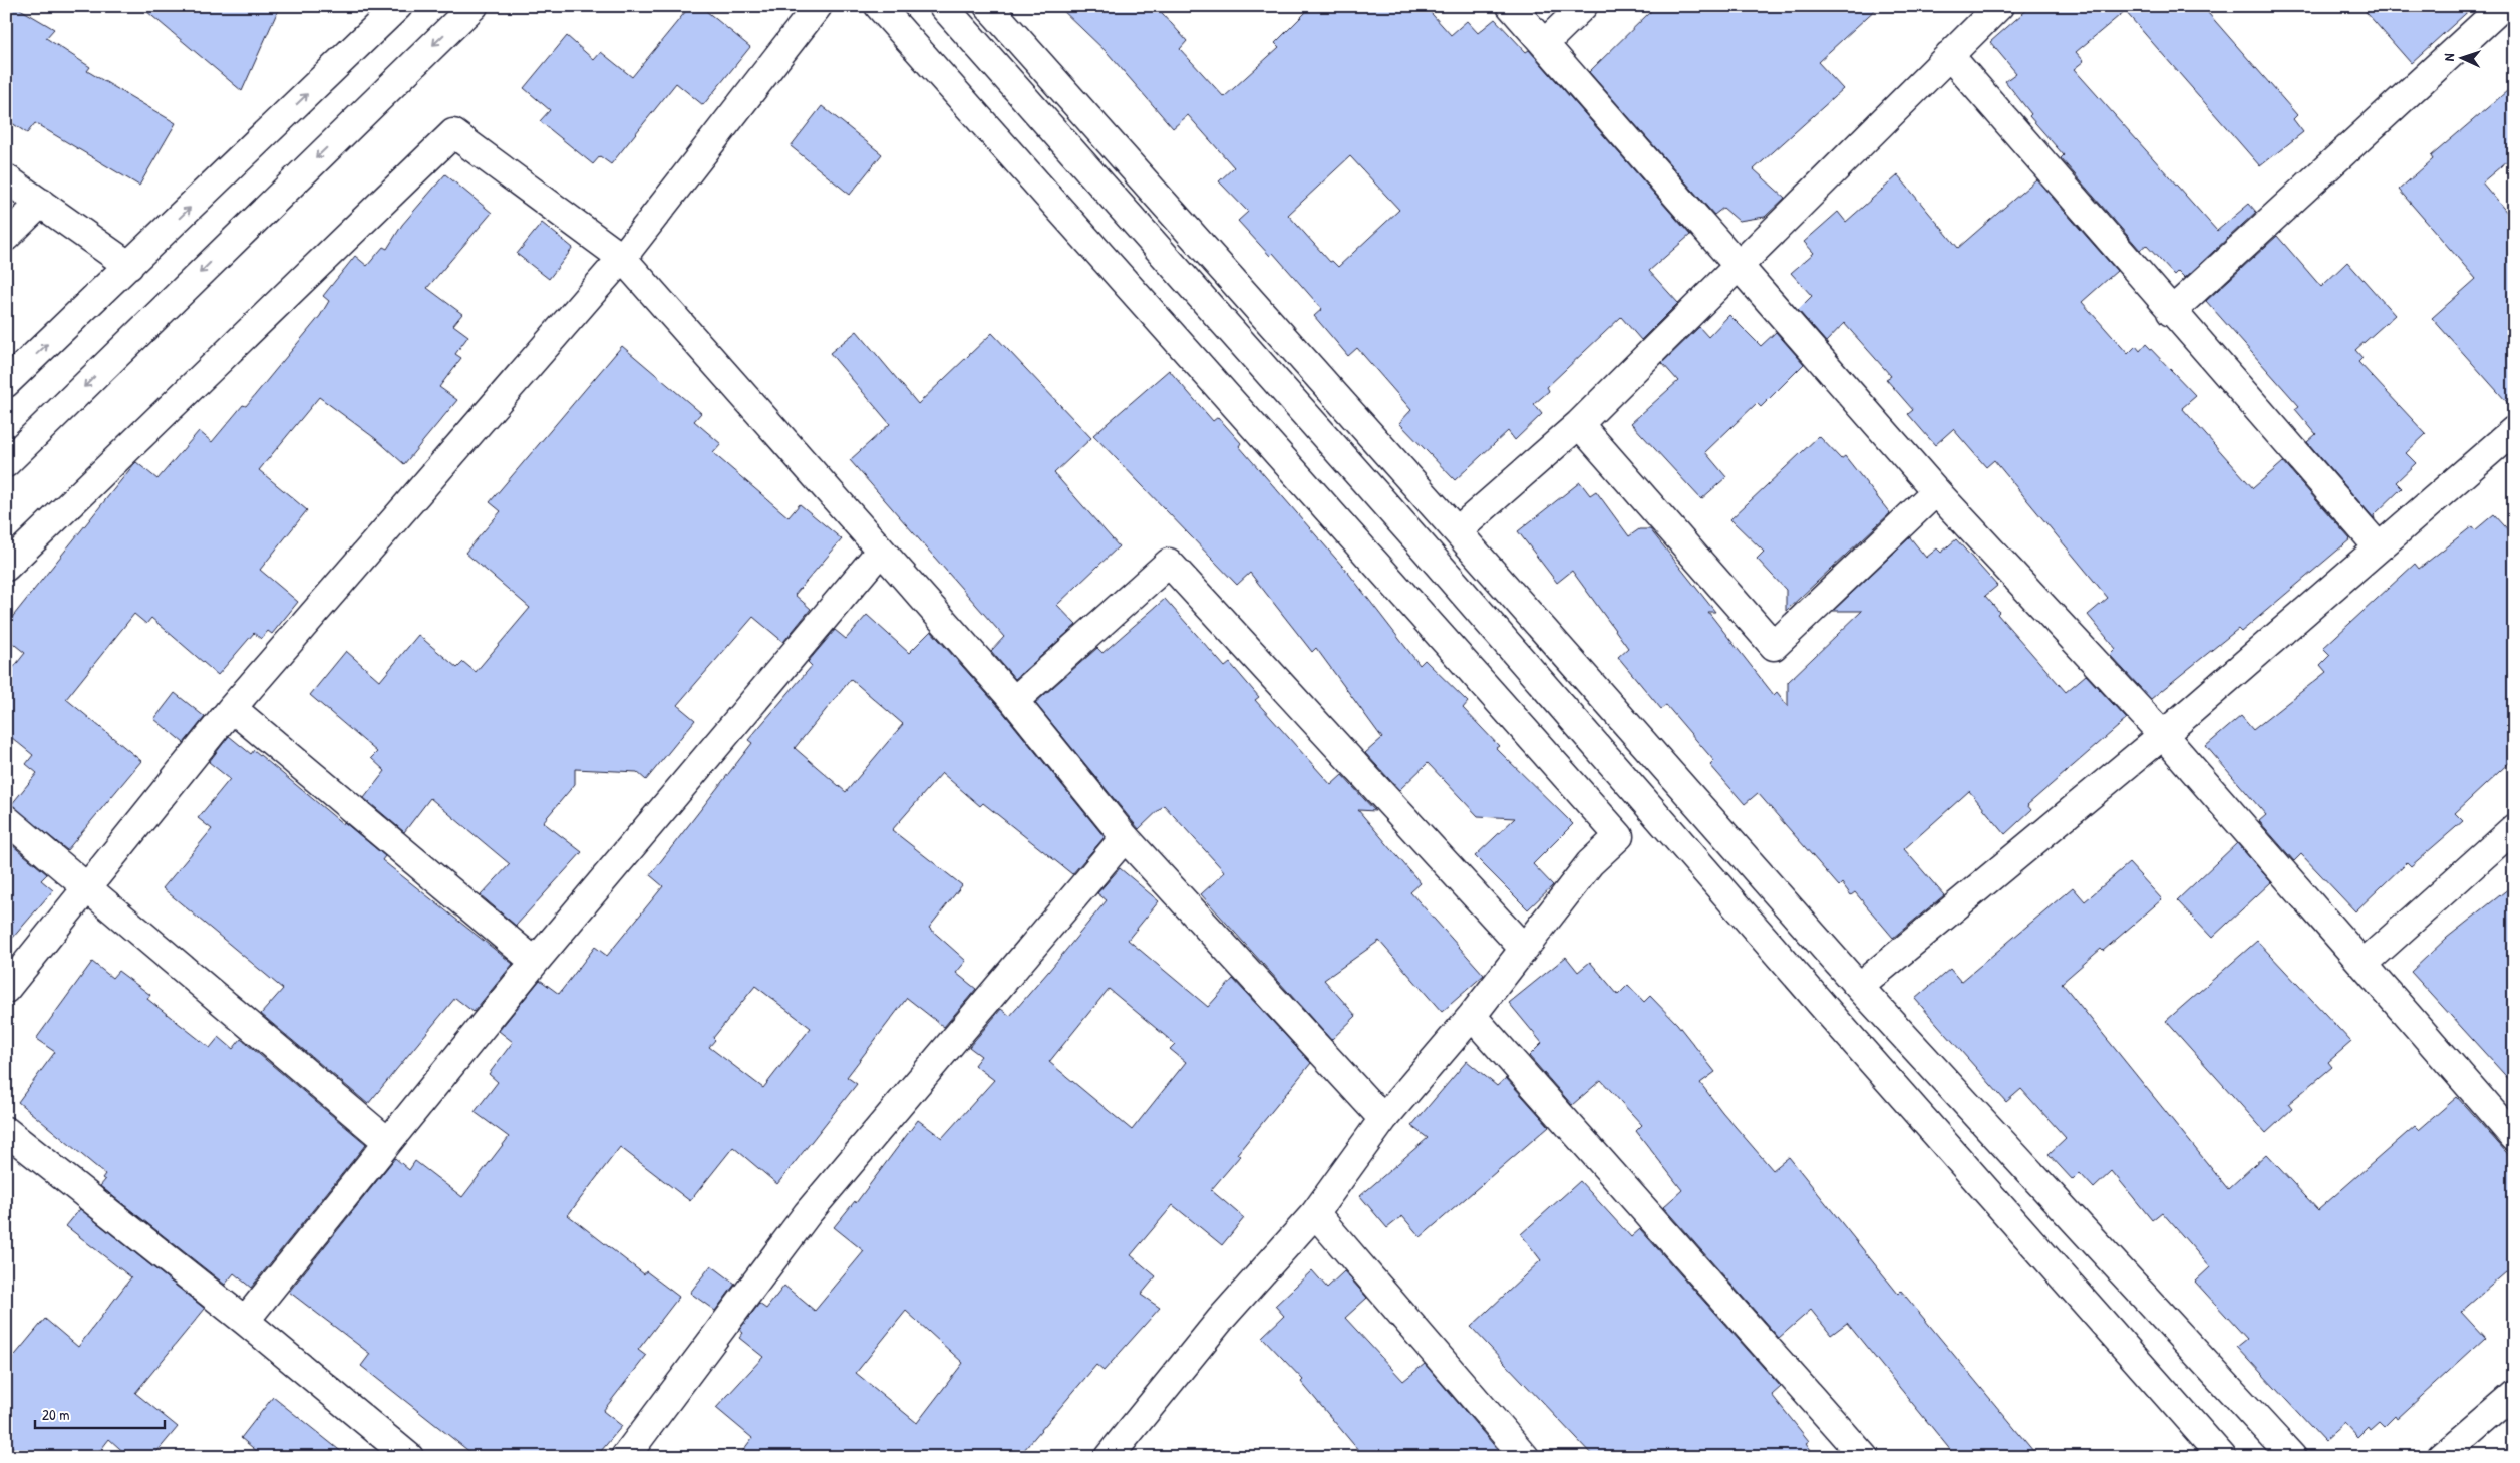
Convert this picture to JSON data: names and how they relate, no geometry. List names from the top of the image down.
{
  "scale_bar": "20 m",
  "north": "left"
}
